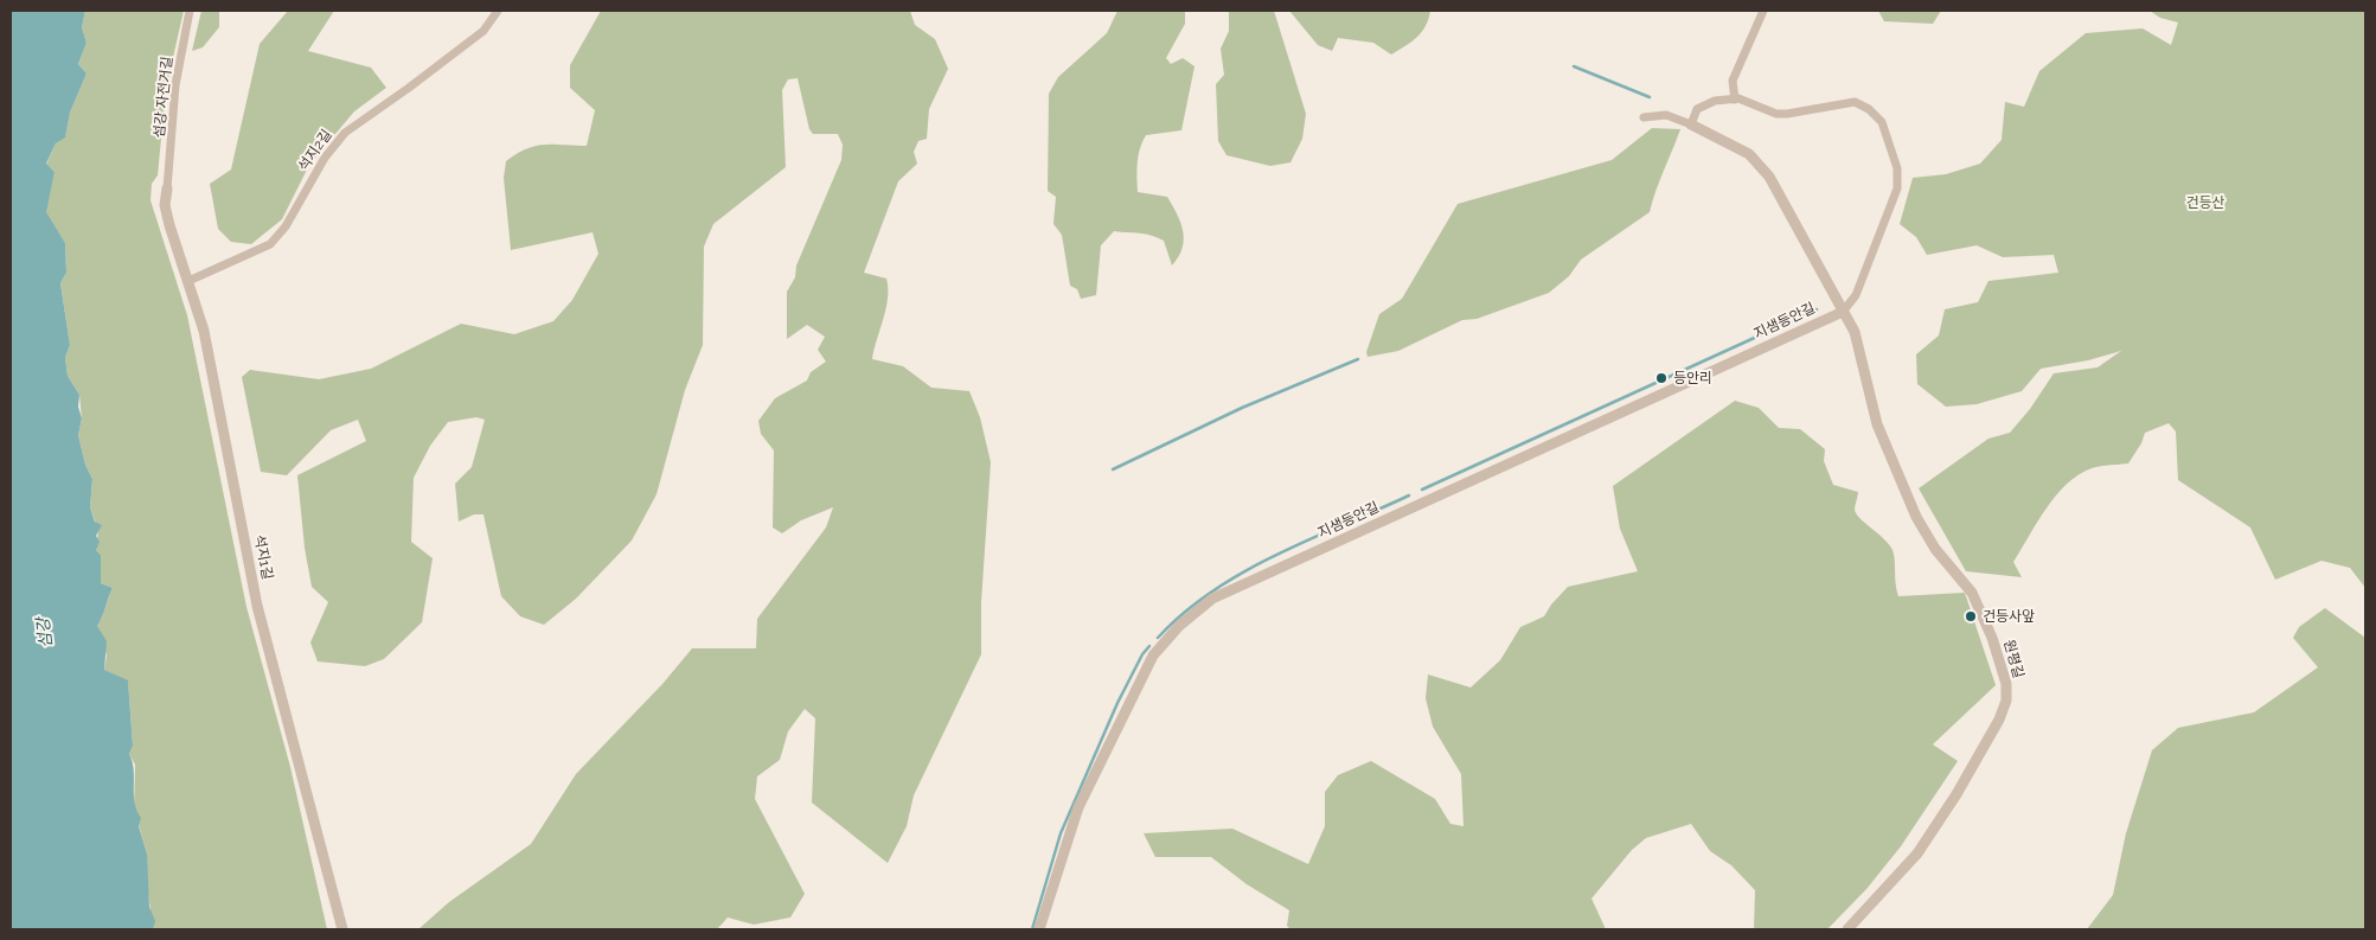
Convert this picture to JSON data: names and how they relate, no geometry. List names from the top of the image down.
{
  "streets": {
    "street": [
      "섬강 자전거길",
      "석지2길",
      "지샘등안길",
      "석지1길",
      "원평길"
    ]
  },
  "crossings": [
    ["섬강 자전거길", "석지1길"],
    ["석지2길", "석지1길"],
    ["지샘등안길", "원평길"]
  ],
  "water": ["섬강"],
  "parks": ["건등산"],
  "places": ["등안리", "건등사앞"]
}
